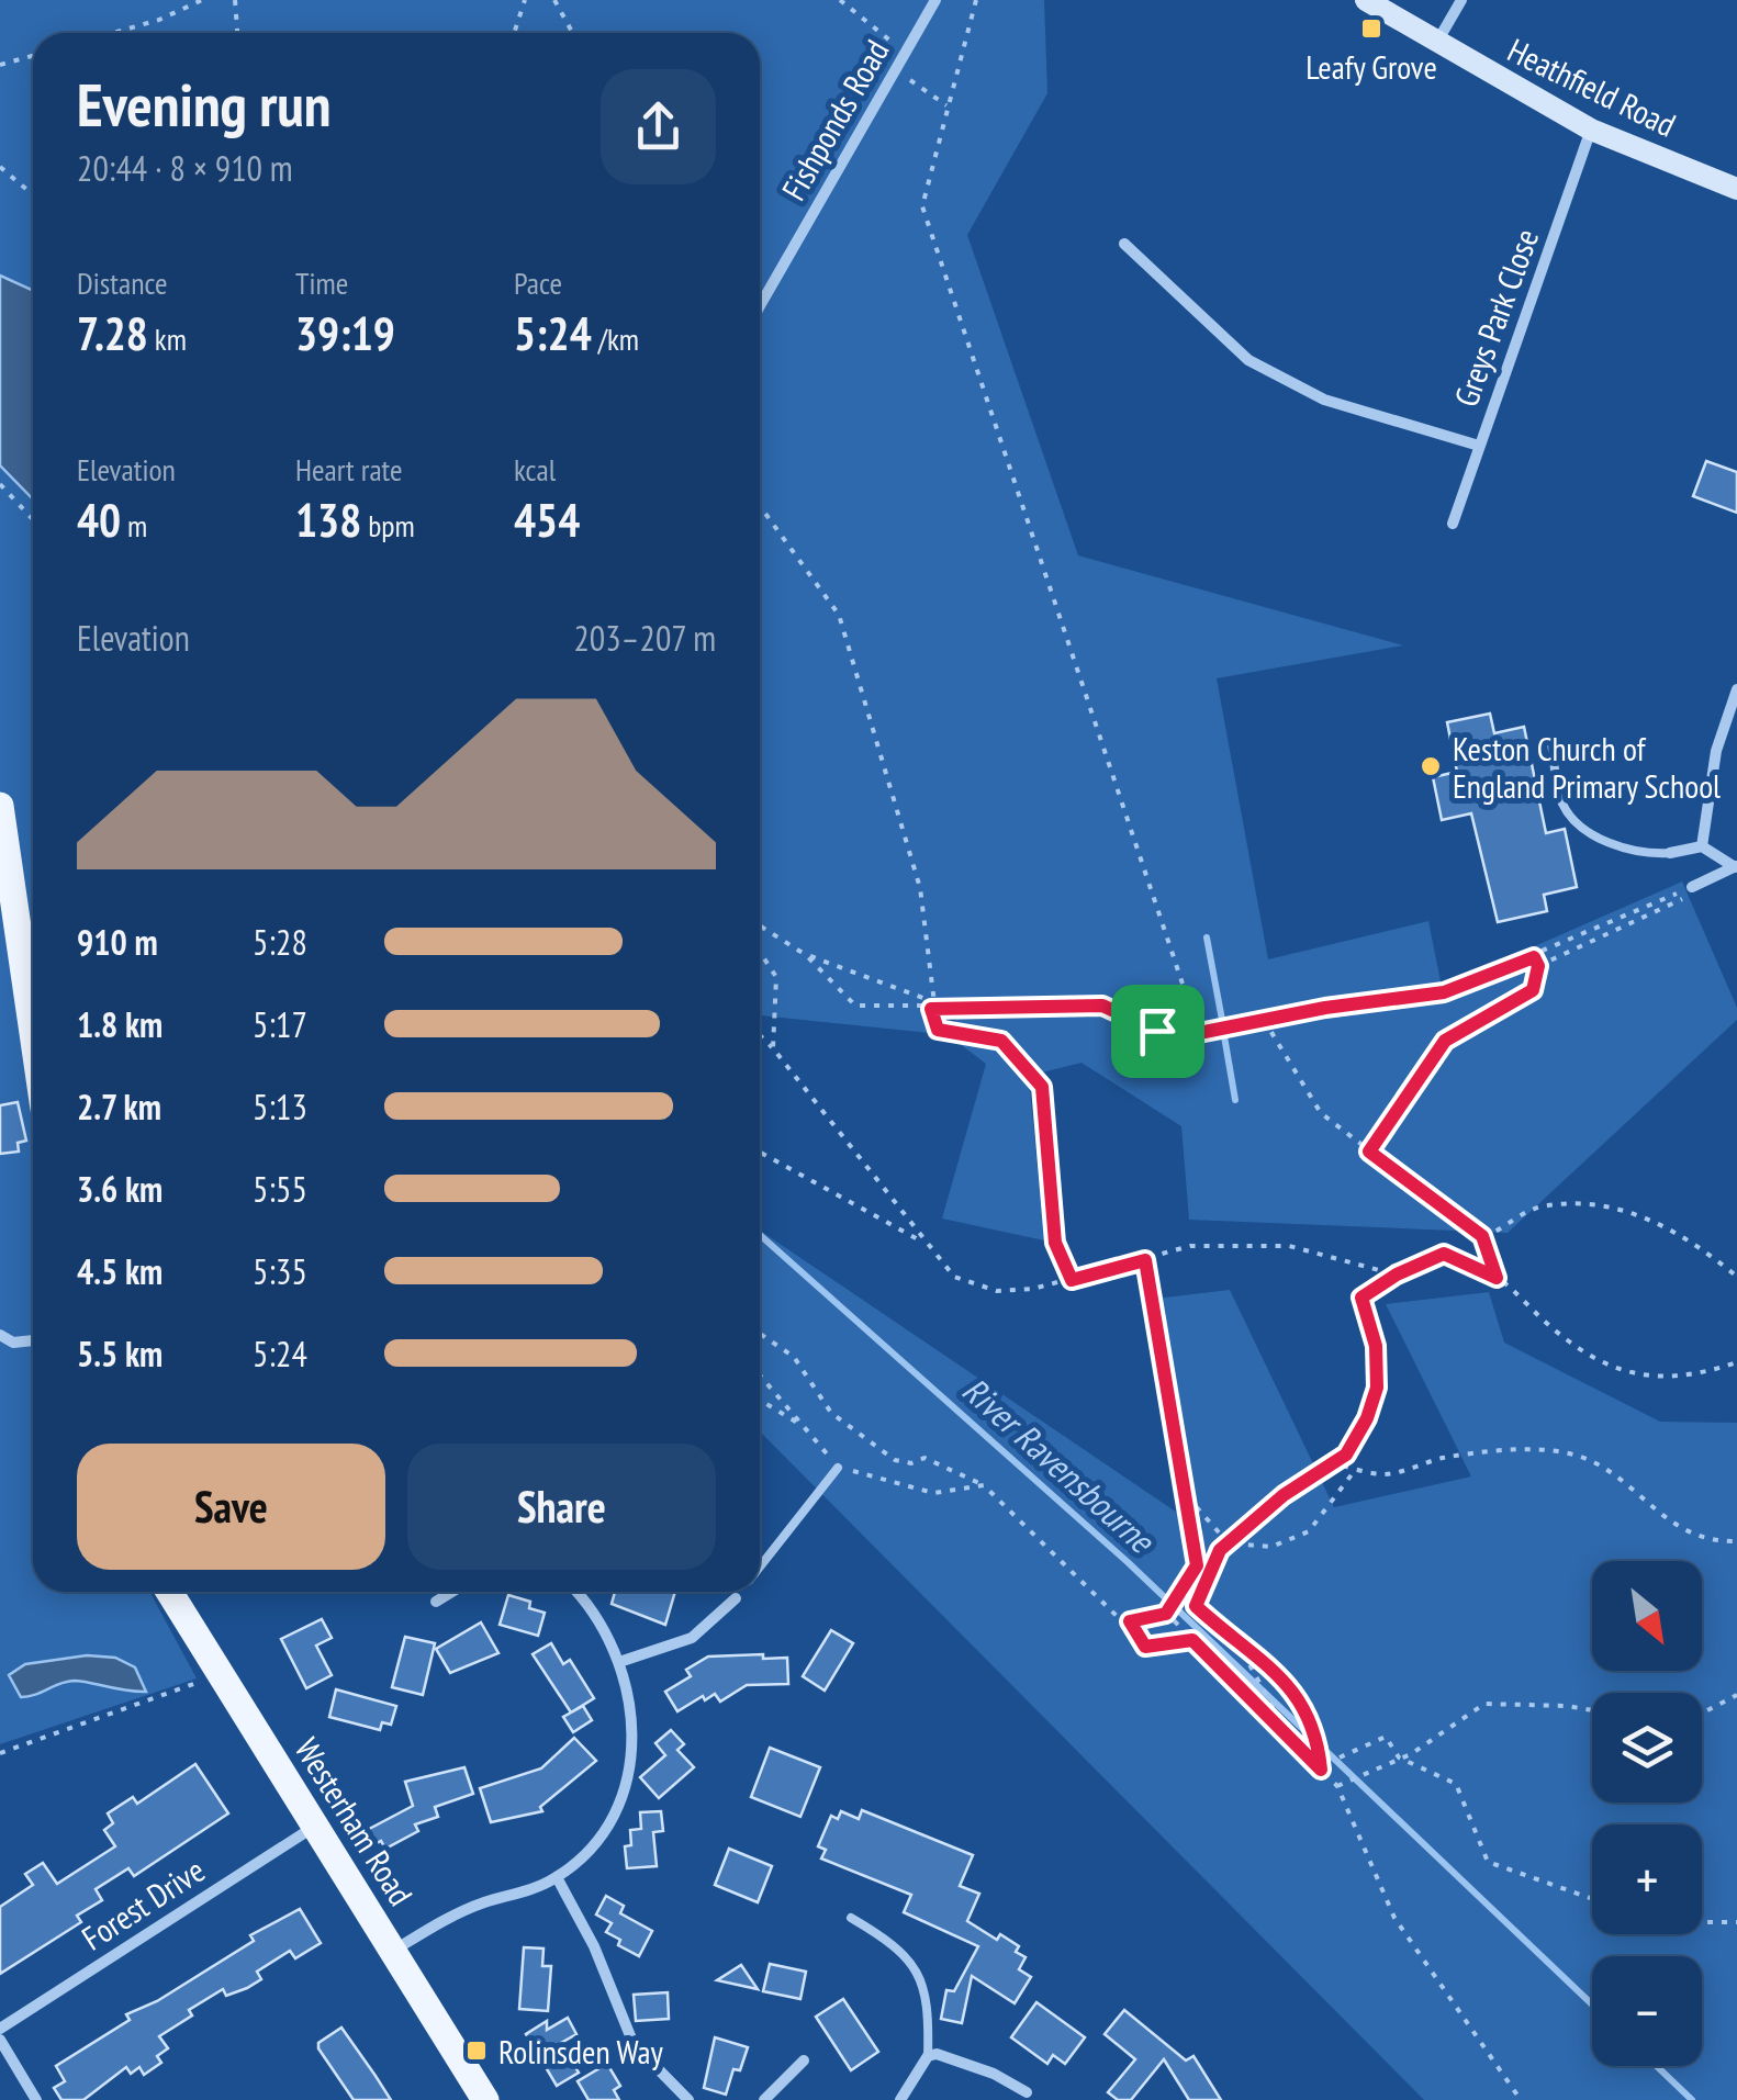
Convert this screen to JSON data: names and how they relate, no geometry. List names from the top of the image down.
{
  "streets": {
    "main road": ["Heathfield Road", "Westerham Road"],
    "street": ["Fishponds Road", "Greys Park Close", "Forest Drive"]
  },
  "crossings": [
    ["Heathfield Road", "Greys Park Close"],
    ["Westerham Road", "Forest Drive"]
  ],
  "water": ["River Ravensbourne"],
  "places": {
    "transit": ["Leafy Grove", "Rolinsden Way"],
    "other": ["Keston Church of England Primary School"]
  },
  "north": "bottom right",
  "page": {
    "heading": ["Evening run", "20:44 · 8 × 910 m"],
    "stats": [
      ["Distance", "7.28 km"],
      ["Time", "39:19"],
      ["Pace", "5:24 /km"],
      ["Elevation", "40 m"],
      ["Heart rate", "138 bpm"],
      ["kcal", "454"]
    ],
    "chart": ["Elevation", "203–207 m"],
    "list": [
      {
        "name": "910 m",
        "note": "5:28"
      },
      {
        "name": "1.8 km",
        "note": "5:17"
      },
      {
        "name": "2.7 km",
        "note": "5:13"
      },
      {
        "name": "3.6 km",
        "note": "5:55"
      },
      {
        "name": "4.5 km",
        "note": "5:35"
      },
      {
        "name": "5.5 km",
        "note": "5:24"
      }
    ],
    "buttons": ["Save", "Share"],
    "map_buttons": ["+", "−"]
  }
}
